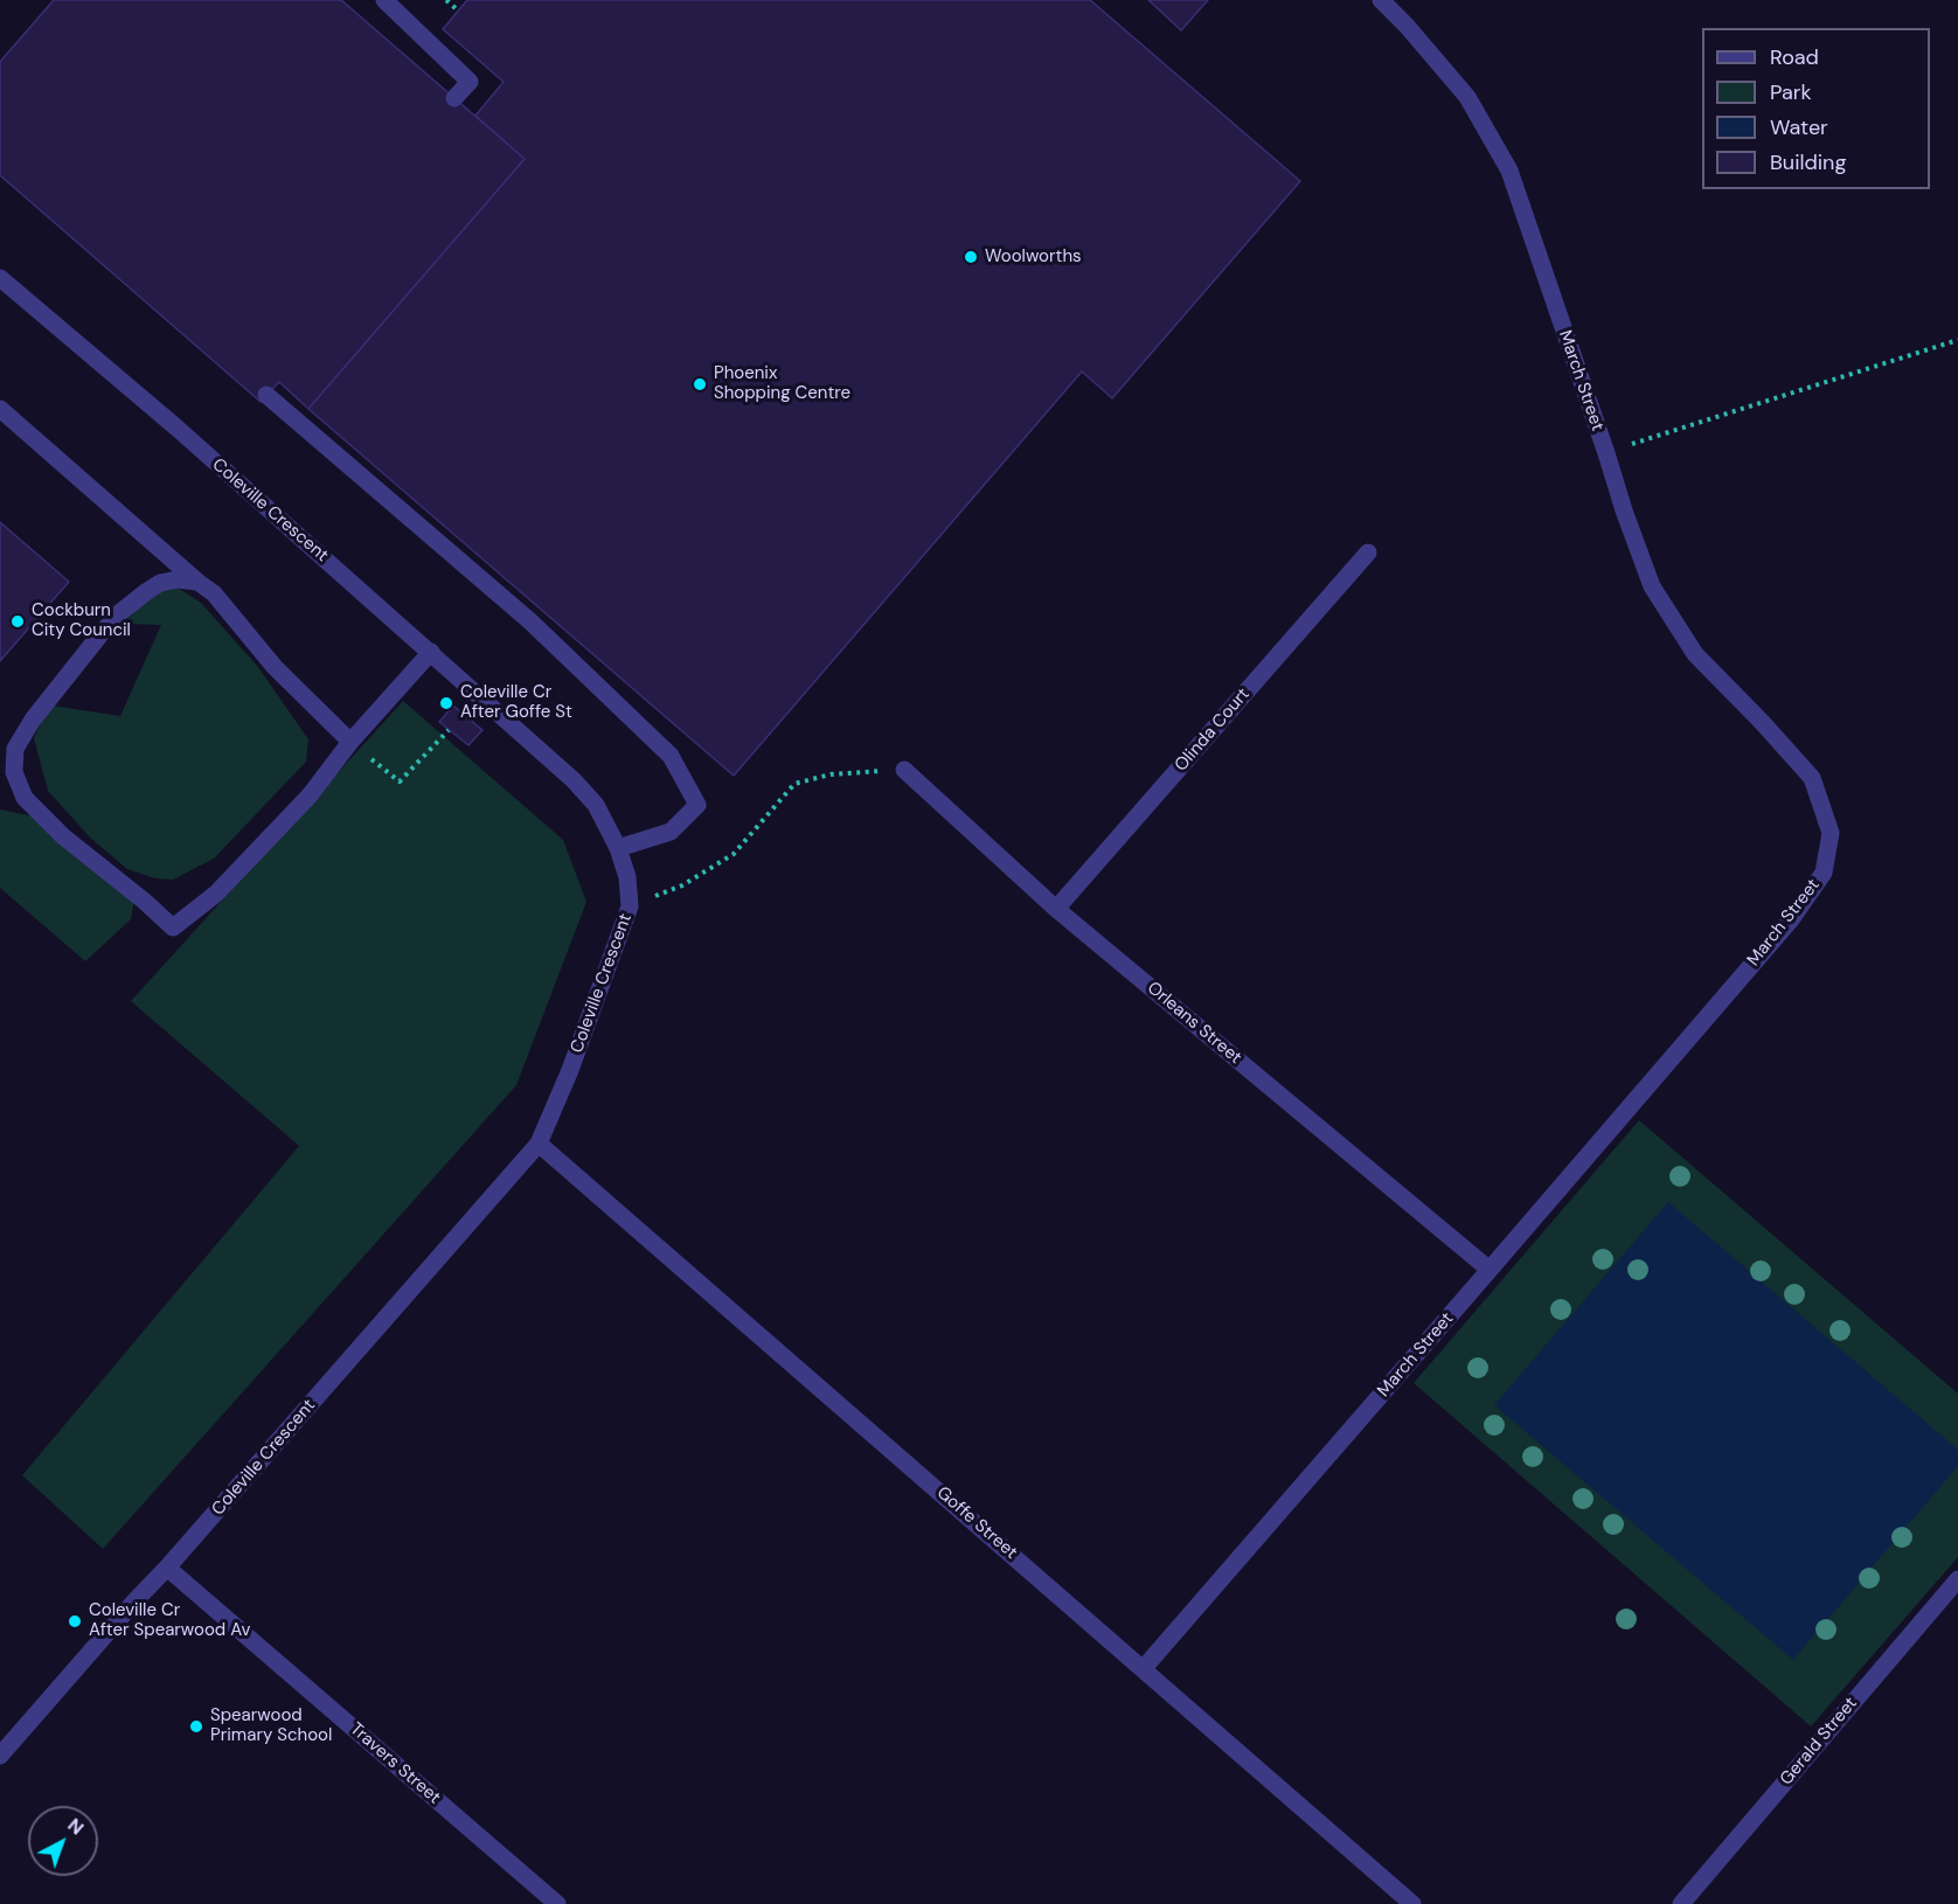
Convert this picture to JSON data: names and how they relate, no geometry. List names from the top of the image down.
{
  "streets": {
    "street": [
      "March Street",
      "Coleville Crescent",
      "Olinda Court",
      "Orleans Street",
      "Goffe Street",
      "Gerald Street",
      "Travers Street"
    ]
  },
  "crossings": [
    ["March Street", "Orleans Street"],
    ["March Street", "Goffe Street"],
    ["Coleville Crescent", "Goffe Street"],
    ["Coleville Crescent", "Travers Street"],
    ["Olinda Court", "Orleans Street"]
  ],
  "places": [
    "Woolworths",
    "Phoenix Shopping Centre",
    "Cockburn City Council",
    "Coleville Cr After Goffe St",
    "Coleville Cr After Spearwood Av",
    "Spearwood Primary School"
  ],
  "legend": [
    "Road",
    "Park",
    "Water",
    "Building"
  ],
  "north": "top right"
}
